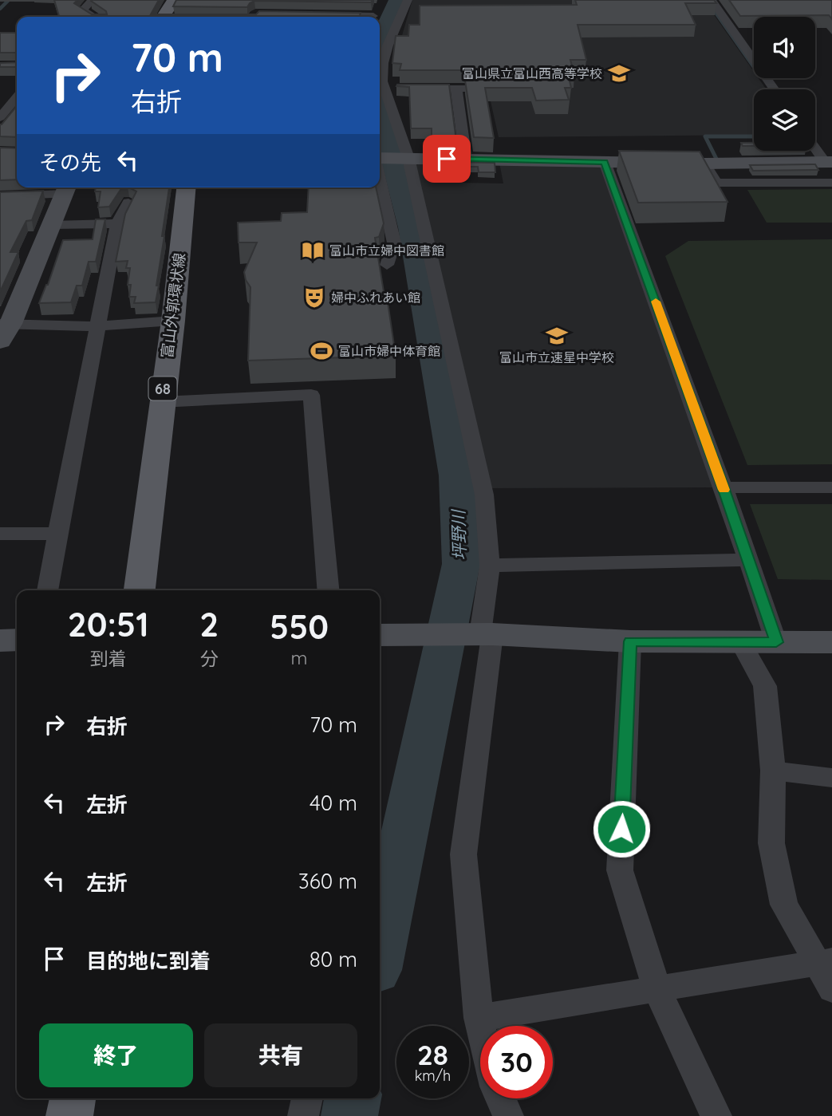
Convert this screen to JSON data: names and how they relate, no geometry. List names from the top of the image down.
{
  "streets": {
    "main road": ["富山外郭環状線", "68"]
  },
  "water": ["坪野川"],
  "places": {
    "school or university": ["富山県立富山西高等学校", "富山市立速星中学校"],
    "library": ["富山市立婦中図書館"],
    "theatre": ["婦中ふれあい館"],
    "sports": ["富山市婦中体育館"]
  },
  "page": {
    "turn": ["70 m", "右折"],
    "then": "その先",
    "eta": [
      "20:51",
      "到着",
      "2",
      "分",
      "550",
      "m"
    ],
    "list": [
      {
        "name": "右折",
        "value": "70 m"
      },
      {
        "name": "左折",
        "value": "40 m"
      },
      {
        "name": "左折",
        "value": "360 m"
      },
      {
        "name": "目的地に到着",
        "value": "80 m"
      }
    ],
    "buttons": ["終了", "共有"],
    "speed": "28 km/h",
    "limit": "30"
  }
}
